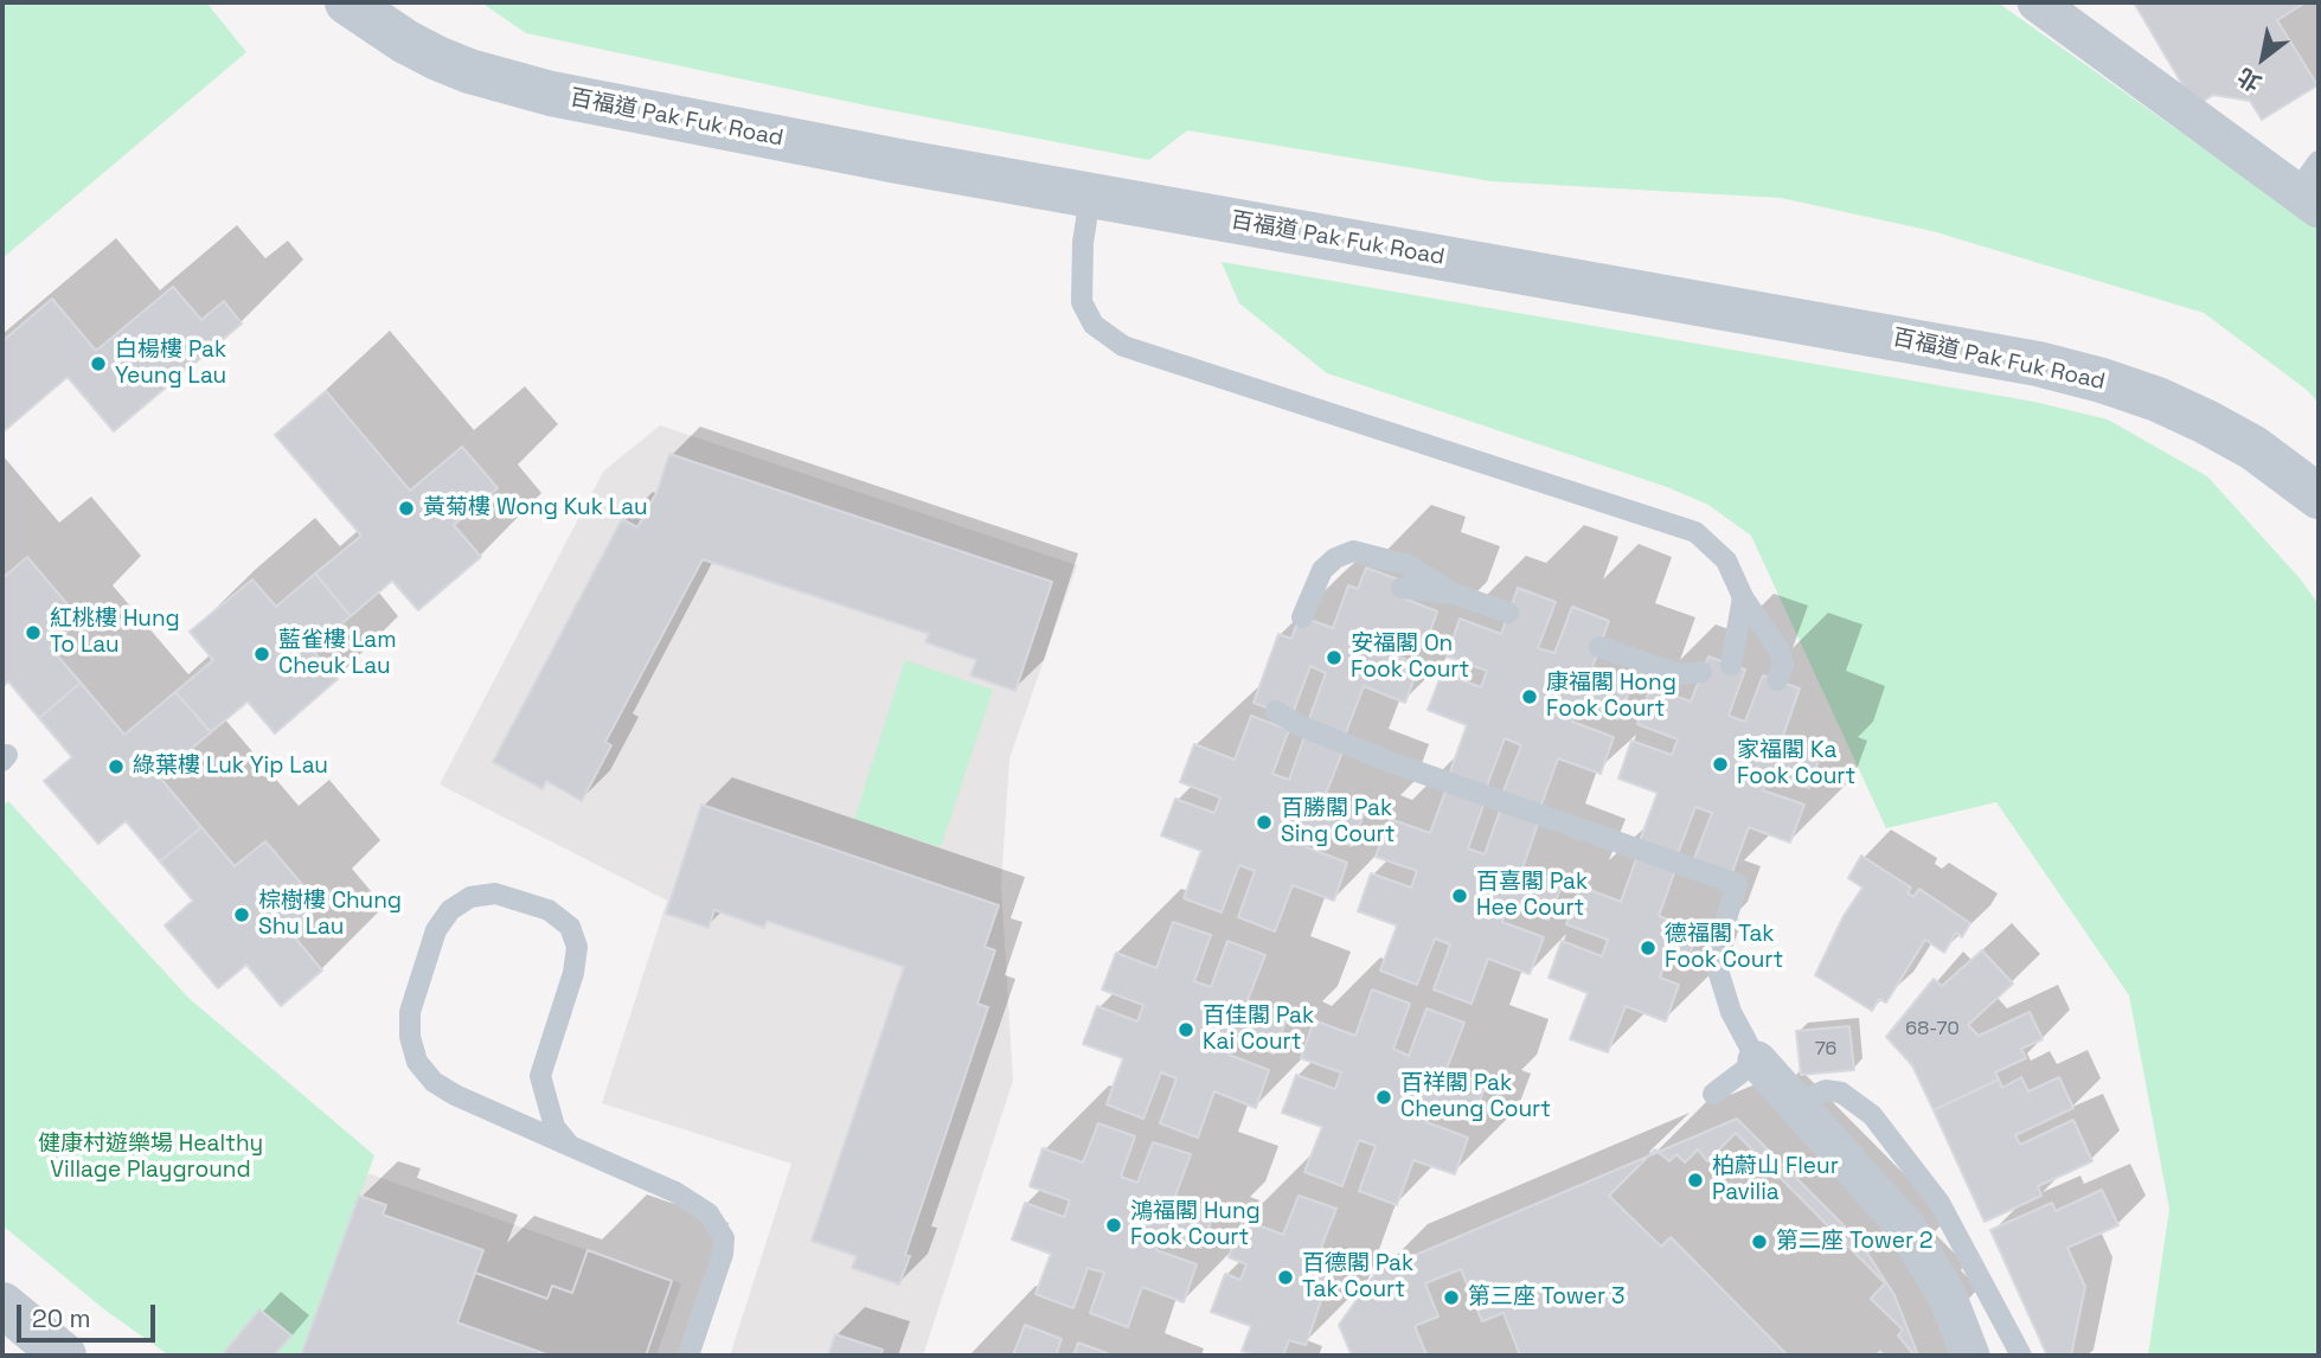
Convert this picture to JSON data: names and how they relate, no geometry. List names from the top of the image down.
{
  "streets": {
    "street": ["百福道 Pak Fuk Road"]
  },
  "parks": ["健康村遊樂場 Healthy Village Playground"],
  "places": [
    "白楊樓 Pak Yeung Lau",
    "黃菊樓 Wong Kuk Lau",
    "紅桃樓 Hung To Lau",
    "藍雀樓 Lam Cheuk Lau",
    "安福閣 On Fook Court",
    "康福閣 Hong Fook Court",
    "家福閣 Ka Fook Court",
    "綠葉樓 Luk Yip Lau",
    "百勝閣 Pak Sing Court",
    "百喜閣 Pak Hee Court",
    "棕樹樓 Chung Shu Lau",
    "德福閣 Tak Fook Court",
    "百佳閣 Pak Kai Court",
    "百祥閣 Pak Cheung Court",
    "柏蔚山 Fleur Pavilia",
    "鴻福閣 Hung Fook Court",
    "第二座 Tower 2",
    "百德閣 Pak Tak Court",
    "第三座 Tower 3"
  ],
  "house_numbers": ["68-70", "76"],
  "scale_bar": "20 m",
  "north": "bottom left"
}
